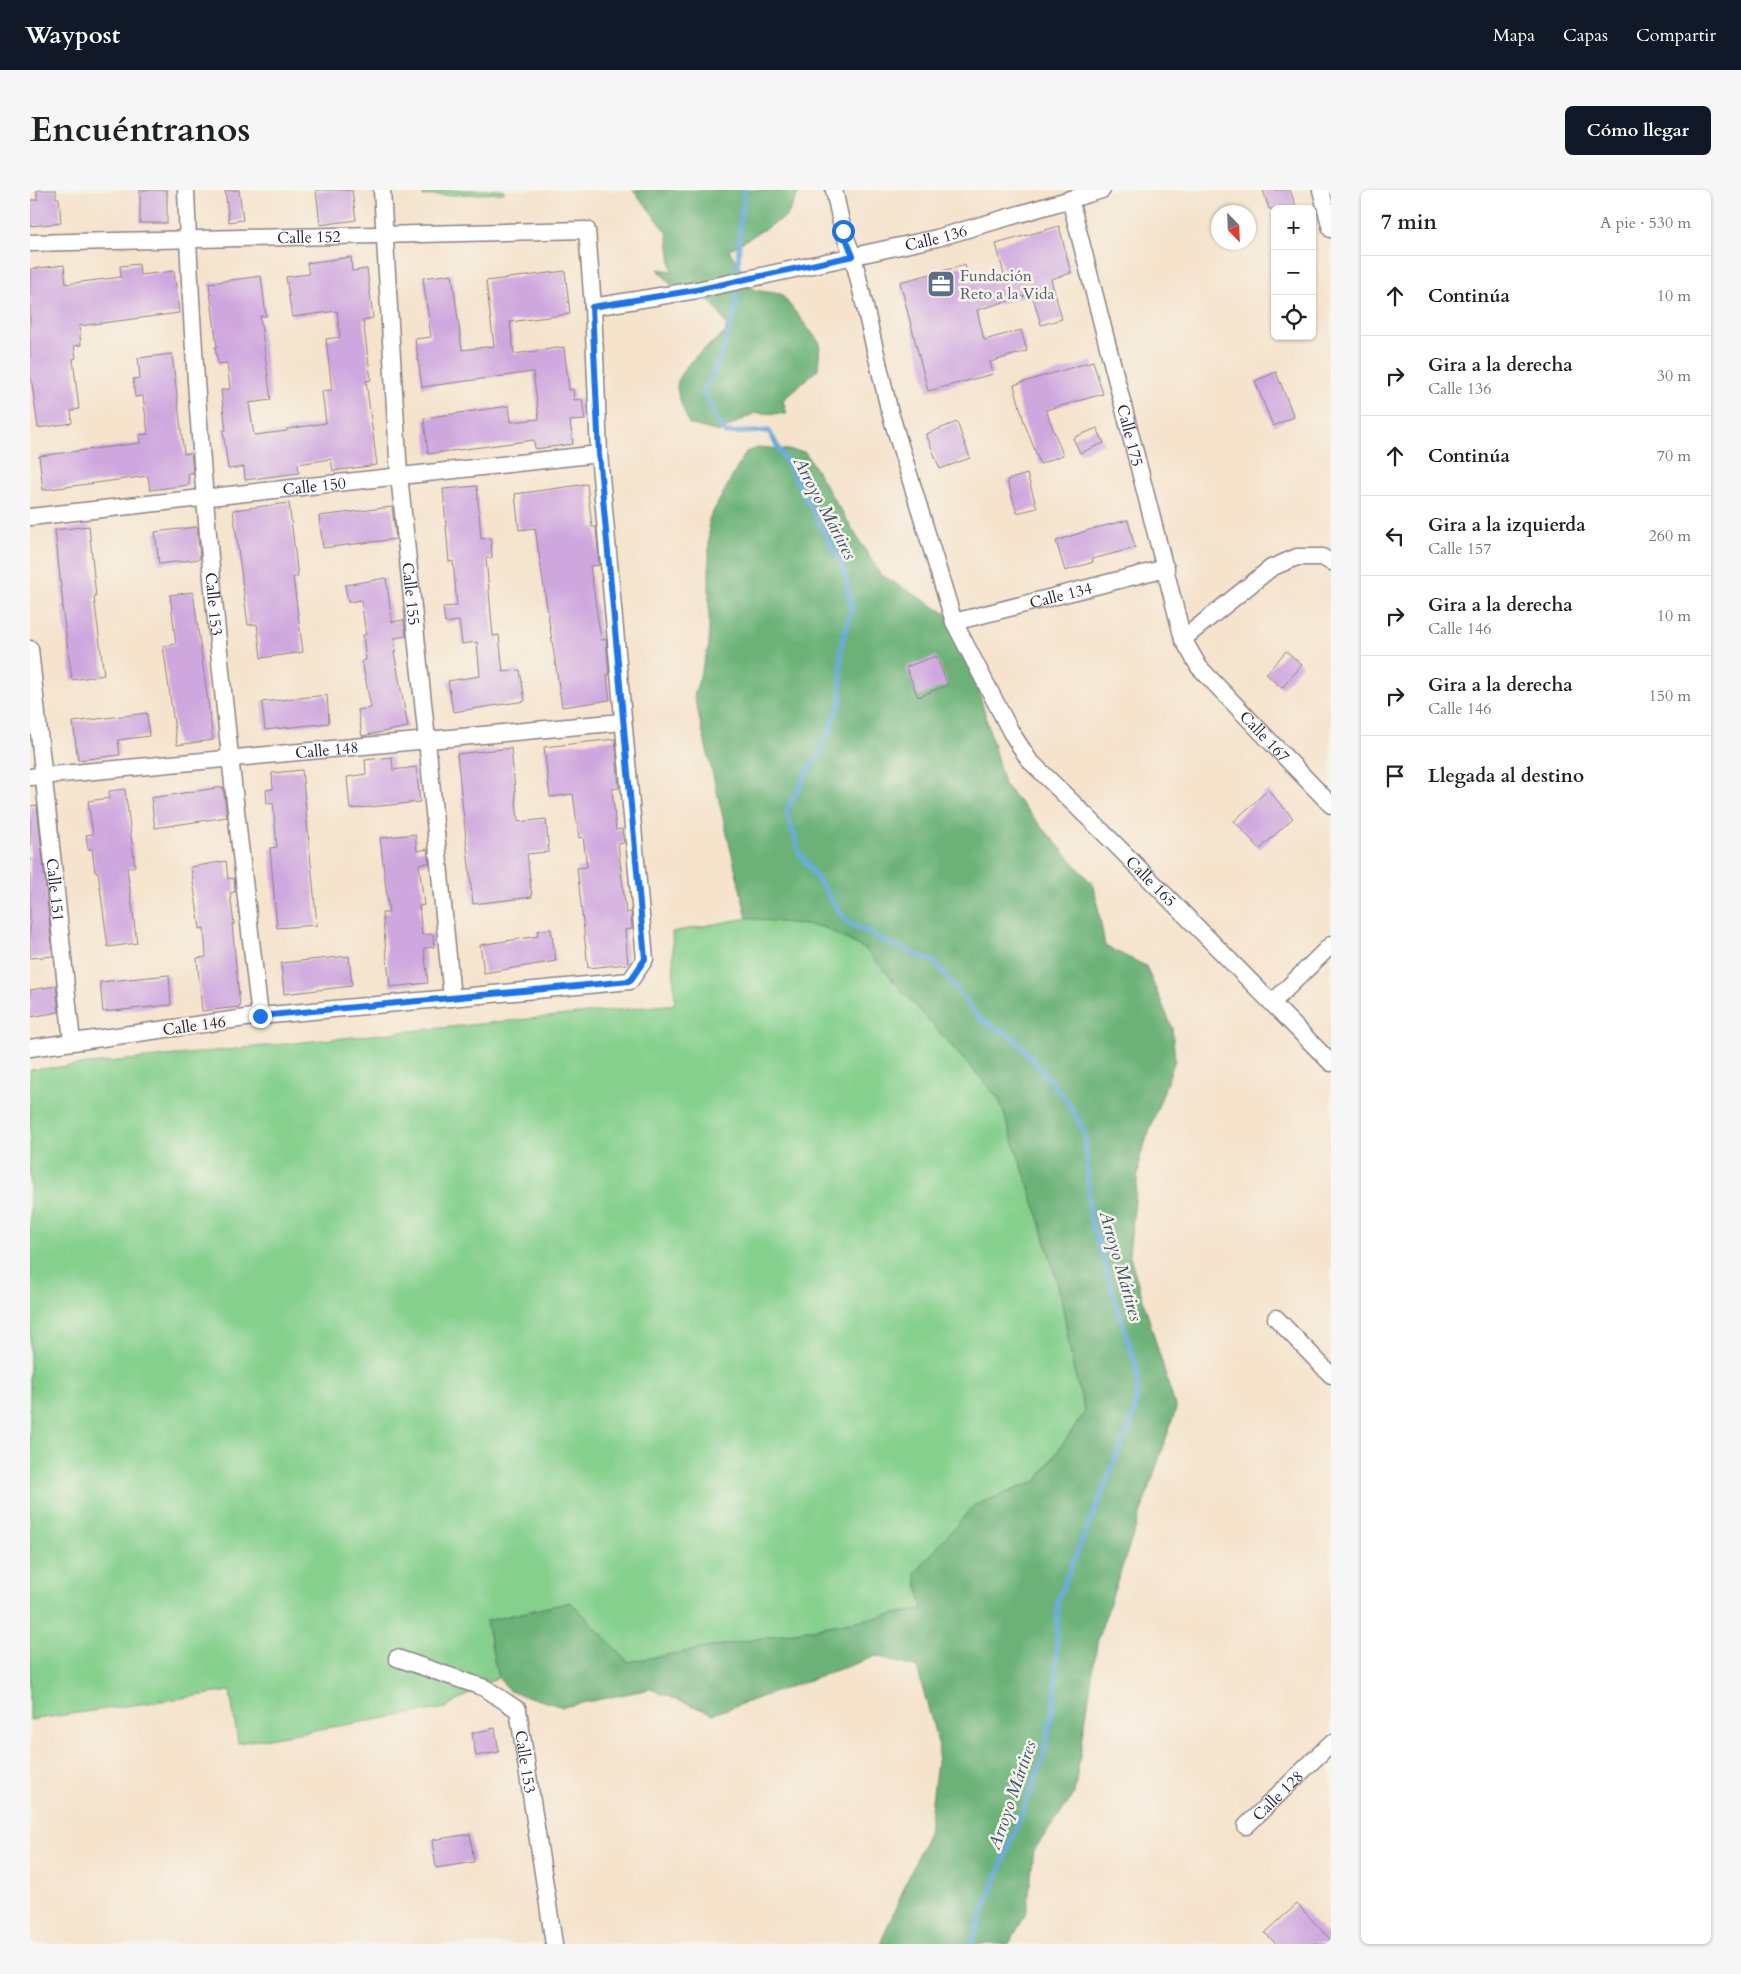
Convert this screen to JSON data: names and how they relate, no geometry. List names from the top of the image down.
{
  "streets": {
    "street": [
      "Calle 152",
      "Calle 136",
      "Calle 175",
      "Calle 150",
      "Calle 155",
      "Calle 134",
      "Calle 153",
      "Calle 167",
      "Calle 148",
      "Calle 165",
      "Calle 151",
      "Calle 146",
      "Calle 128"
    ]
  },
  "crossings": [
    ["Calle 152", "Calle 136"],
    ["Calle 152", "Calle 155"],
    ["Calle 152", "Calle 153"],
    ["Calle 136", "Calle 175"],
    ["Calle 136", "Calle 165"],
    ["Calle 175", "Calle 134"],
    ["Calle 175", "Calle 167"],
    ["Calle 150", "Calle 155"],
    ["Calle 150", "Calle 153"],
    ["Calle 155", "Calle 148"],
    ["Calle 155", "Calle 146"],
    ["Calle 134", "Calle 165"],
    ["Calle 153", "Calle 148"],
    ["Calle 153", "Calle 146"],
    ["Calle 148", "Calle 151"],
    ["Calle 148", "Calle 146"],
    ["Calle 151", "Calle 146"]
  ],
  "water": ["Arroyo Mártires"],
  "places": {
    "office": ["Fundación Reto a la Vida"]
  },
  "north": "bottom right",
  "page": {
    "header": "Waypost",
    "nav": ["Mapa", "Capas", "Compartir"],
    "title": "Encuéntranos",
    "buttons": "Cómo llegar",
    "heading": ["7 min", "A pie · 530 m"],
    "map_buttons": ["+", "−"],
    "list": [
      ["Continúa", "10 m"],
      ["Gira a la derecha", "Calle 136", "30 m"],
      ["Continúa", "70 m"],
      ["Gira a la izquierda", "Calle 157", "260 m"],
      ["Gira a la derecha", "Calle 146", "10 m"],
      ["Gira a la derecha", "Calle 146", "150 m"],
      "Llegada al destino"
    ]
  }
}
